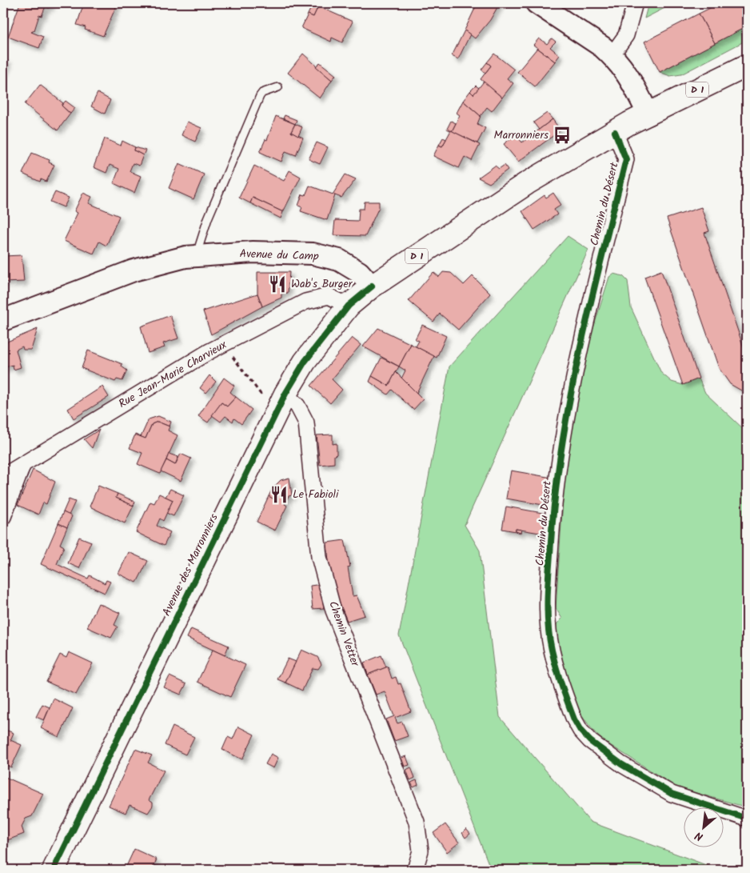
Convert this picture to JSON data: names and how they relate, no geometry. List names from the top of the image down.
{
  "streets": {
    "main road": ["D 1", "Avenue du Camp", "Avenue des Marronniers"],
    "street": ["Chemin du Désert", "Rue Jean-Marie Charvieux", "Chemin Vetter"]
  },
  "crossings": [
    ["D 1", "Chemin du Désert"],
    ["D 1", "Avenue du Camp"],
    ["D 1", "Avenue des Marronniers"],
    ["Avenue du Camp", "Avenue des Marronniers"],
    ["Rue Jean-Marie Charvieux", "Avenue des Marronniers"],
    ["Avenue des Marronniers", "Chemin Vetter"]
  ],
  "places": {
    "bus stop": ["Marronniers"],
    "restaurant": ["Wab's Burger", "Le Fabioli"]
  },
  "north": "bottom left"
}
